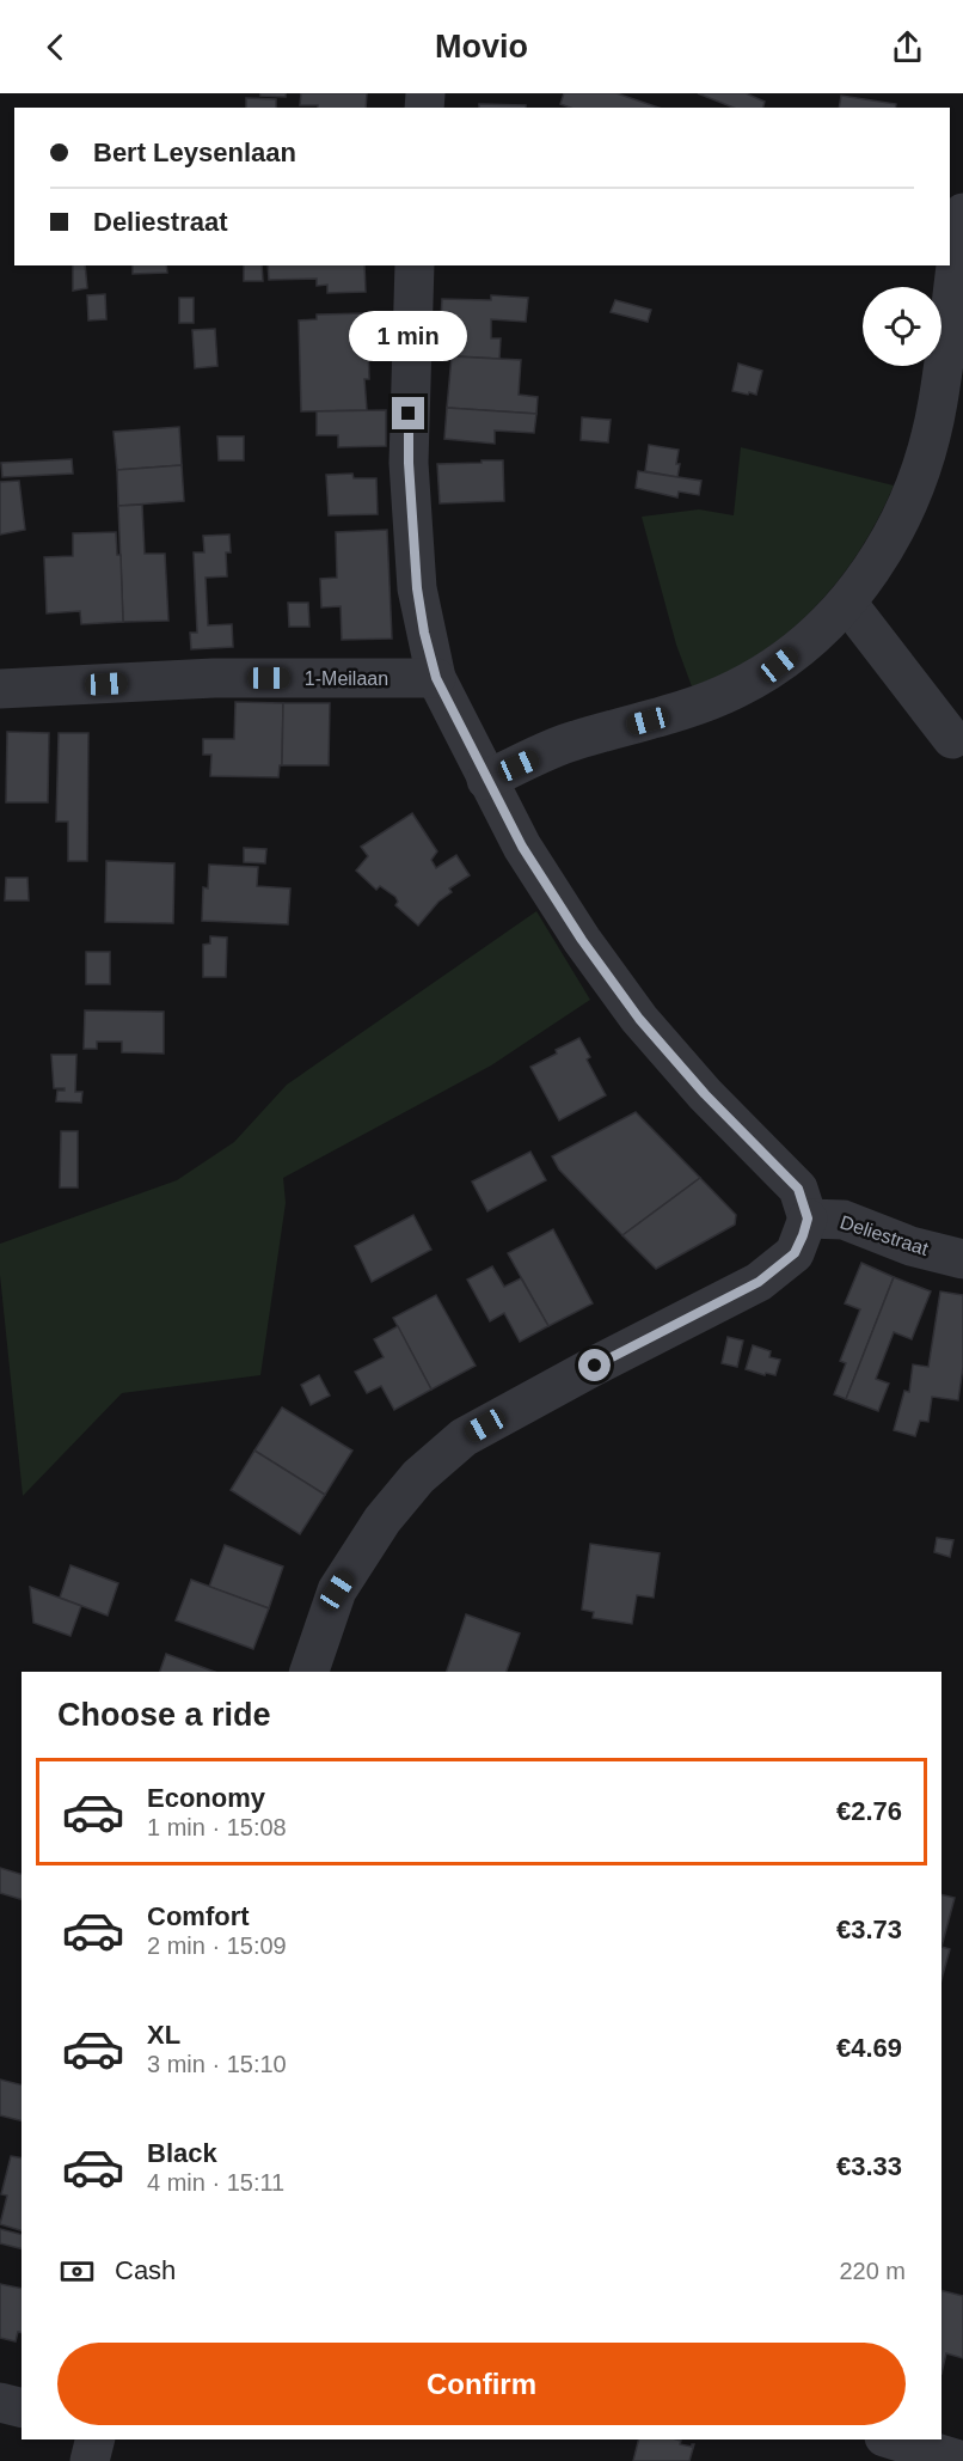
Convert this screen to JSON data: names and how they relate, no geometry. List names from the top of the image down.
{
  "streets": {
    "street": ["1-Meilaan", "Deliestraat"]
  },
  "page": {
    "header": "Movio",
    "banner": ["Bert Leysenlaan", "Deliestraat"],
    "bubble": "1 min",
    "heading": "Choose a ride",
    "list": [
      {
        "name": "Economy",
        "note": "1 min · 15:08",
        "value": "€2.76"
      },
      {
        "name": "Comfort",
        "note": "2 min · 15:09",
        "value": "€3.73"
      },
      {
        "name": "XL",
        "note": "3 min · 15:10",
        "value": "€4.69"
      },
      {
        "name": "Black",
        "note": "4 min · 15:11",
        "value": "€3.33"
      }
    ],
    "pay": ["Cash", "220 m"],
    "buttons": "Confirm"
  }
}
